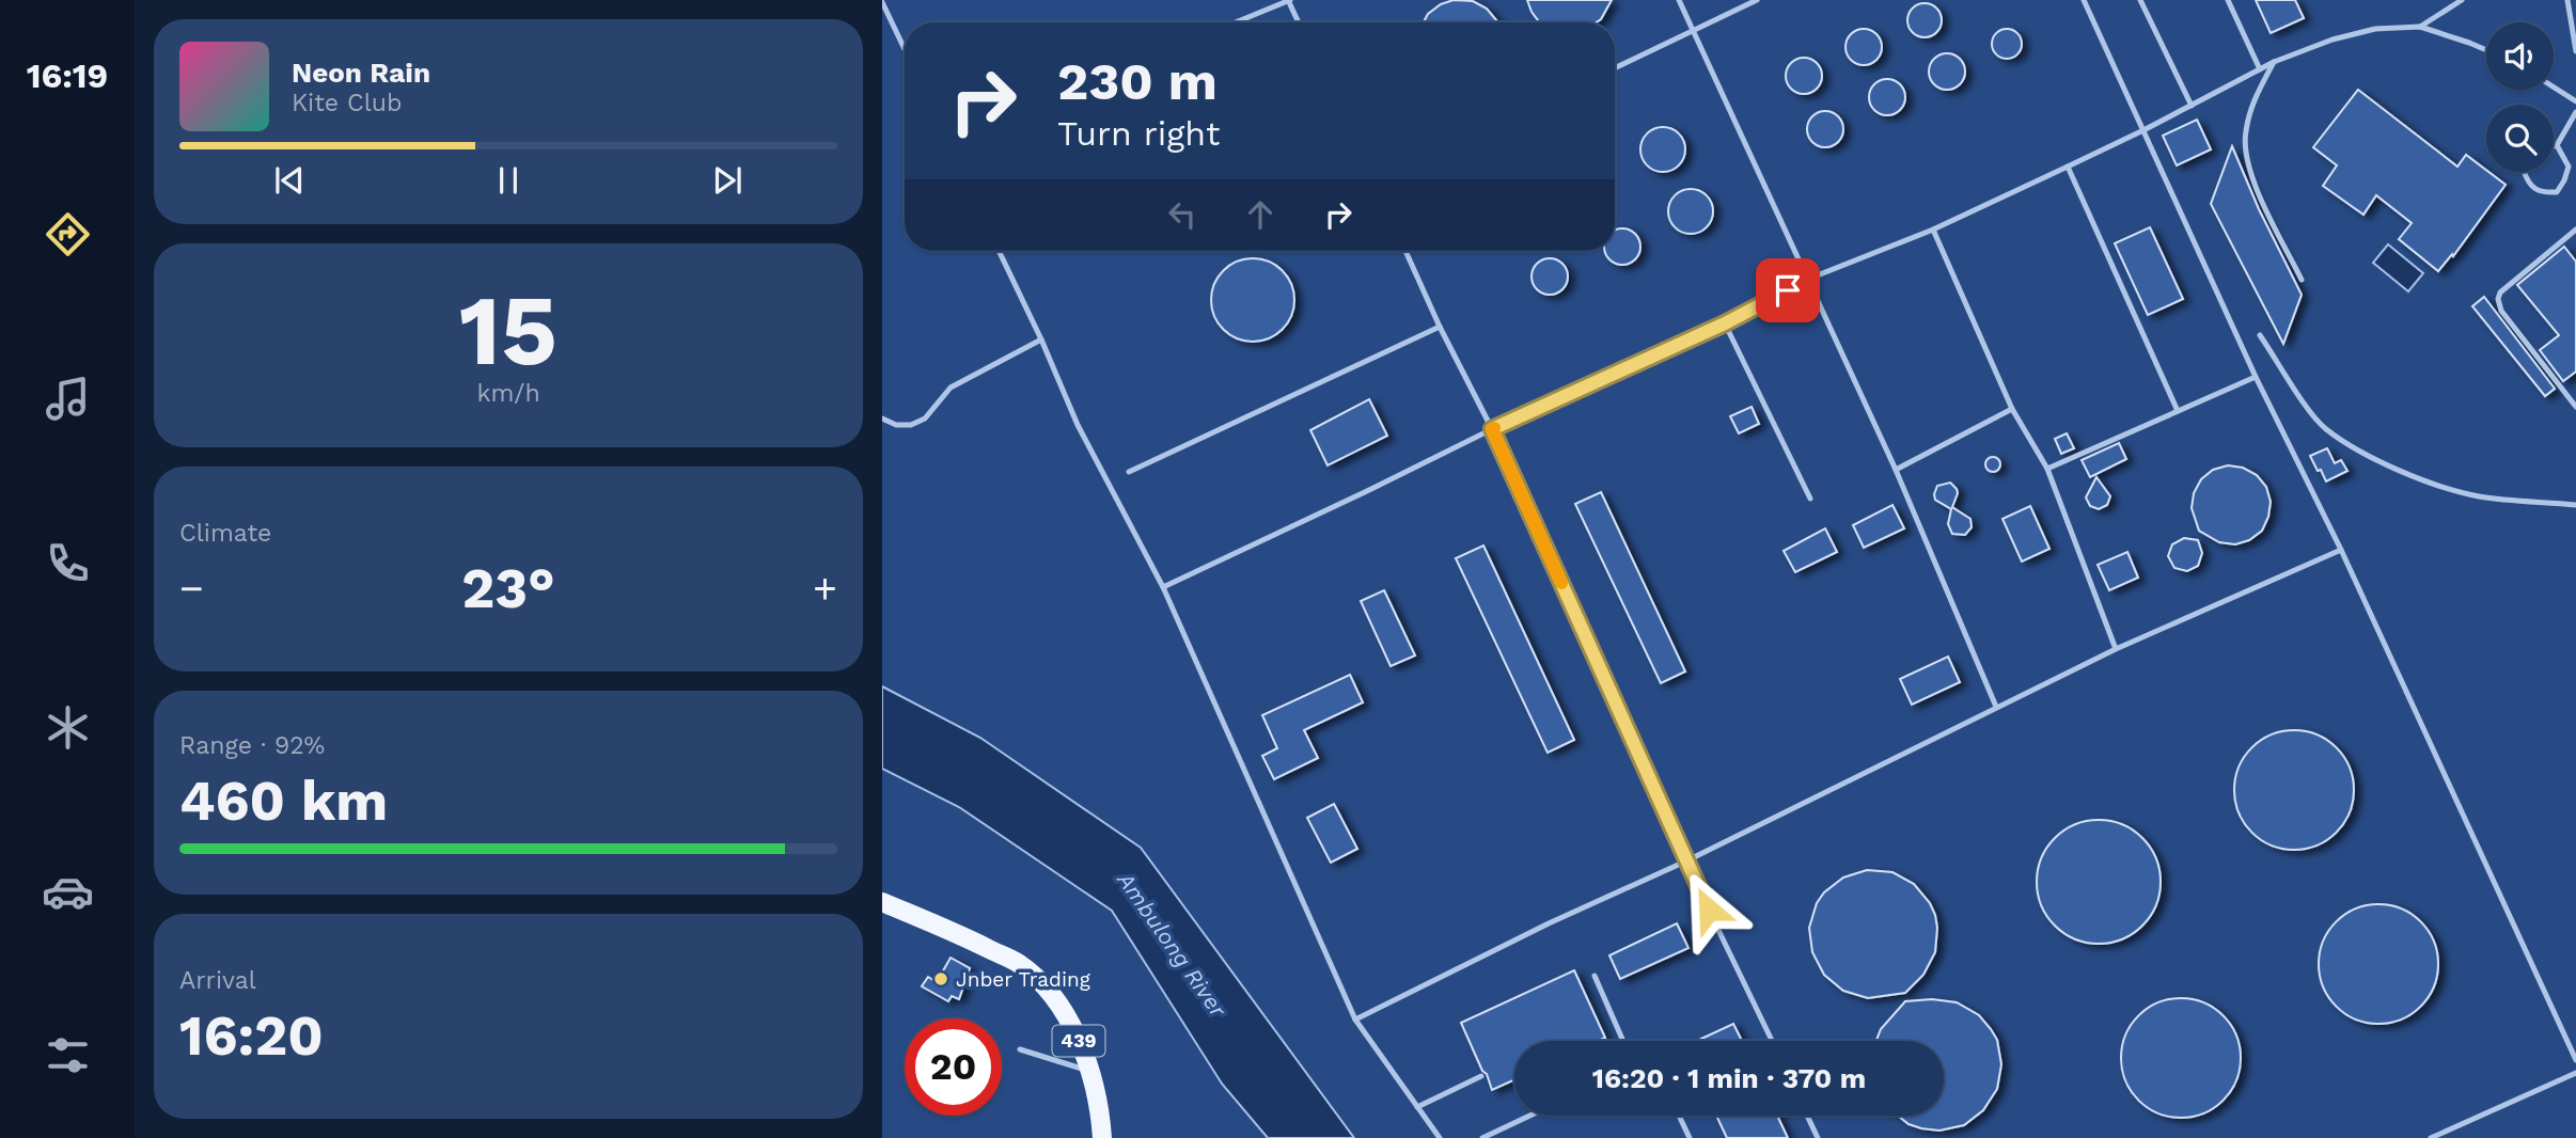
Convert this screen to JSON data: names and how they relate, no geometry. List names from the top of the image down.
{
  "streets": {
    "main road": ["439"]
  },
  "water": ["Ambulong River"],
  "places": ["Jnber Trading"],
  "page": {
    "tabs": "16:19",
    "turn": ["230 m", "Turn right"],
    "song": ["Neon Rain", "Kite Club"],
    "tile": [
      ["15", "km/h"],
      "Climate",
      ["Range · 92%", "460 km"],
      ["Arrival", "16:20"]
    ],
    "heat": ["−", "23°", "+"],
    "limit": "20",
    "trip": "16:20 · 1 min · 370 m"
  }
}
